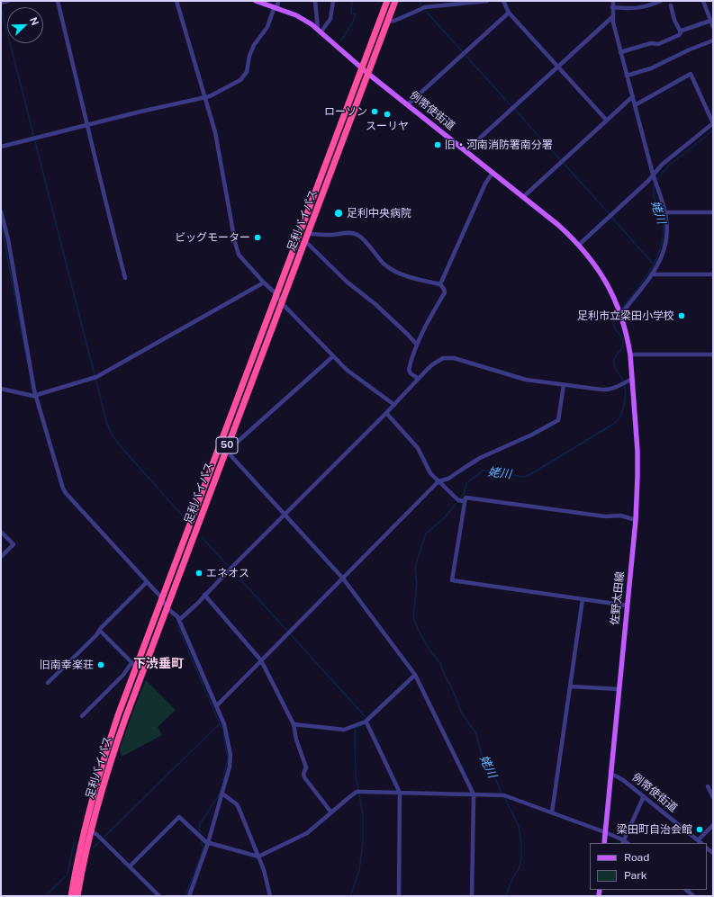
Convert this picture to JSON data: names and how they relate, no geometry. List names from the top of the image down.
{
  "streets": {
    "highway": ["足利バイパス", "50"],
    "main road": ["例幣使街道", "佐野太田線"]
  },
  "crossings": [
    ["例幣使街道", "足利バイパス"],
    ["例幣使街道", "佐野太田線"]
  ],
  "districts": ["下渋垂町"],
  "water": ["姥川"],
  "places": [
    "ローソン",
    "スーリヤ",
    "旧・河南消防署南分署",
    "足利中央病院",
    "ビッグモーター",
    "足利市立梁田小学校",
    "エネオス",
    "旧南幸楽荘",
    "梁田町自治会館"
  ],
  "legend": ["Road", "Park"],
  "north": "top right"
}
